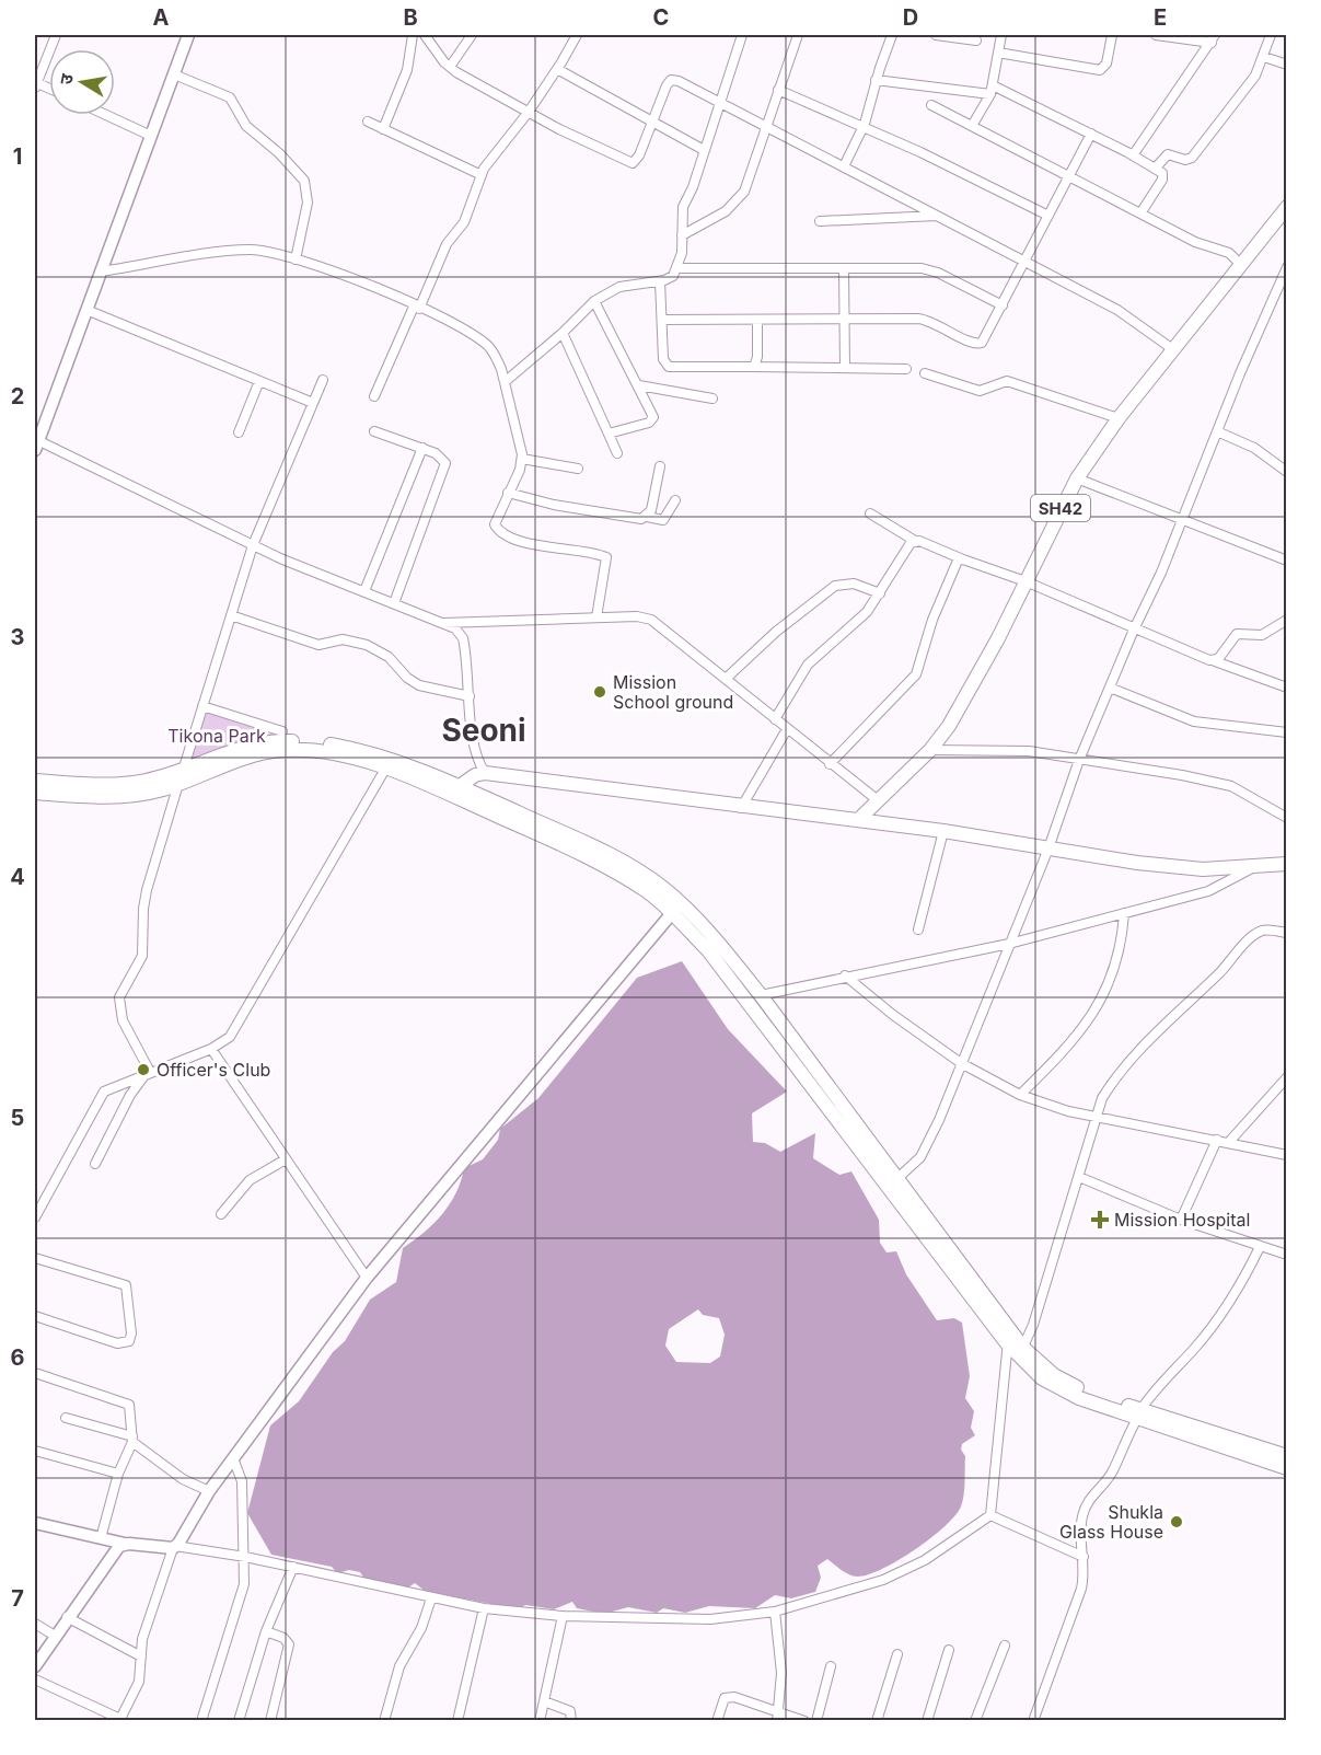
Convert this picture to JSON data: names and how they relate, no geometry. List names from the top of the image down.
{
  "streets": {
    "main road": ["SH42"]
  },
  "districts": ["Seoni"],
  "parks": ["Tikona Park"],
  "places": {
    "other": ["Mission School ground", "Officer's Club", "Shukla Glass House"],
    "health": ["Mission Hospital"]
  },
  "north": "left",
  "grid": {
    "columns": [
      "A",
      "B",
      "C",
      "D",
      "E"
    ],
    "rows": [
      "1",
      "2",
      "3",
      "4",
      "5",
      "6",
      "7"
    ]
  }
}
